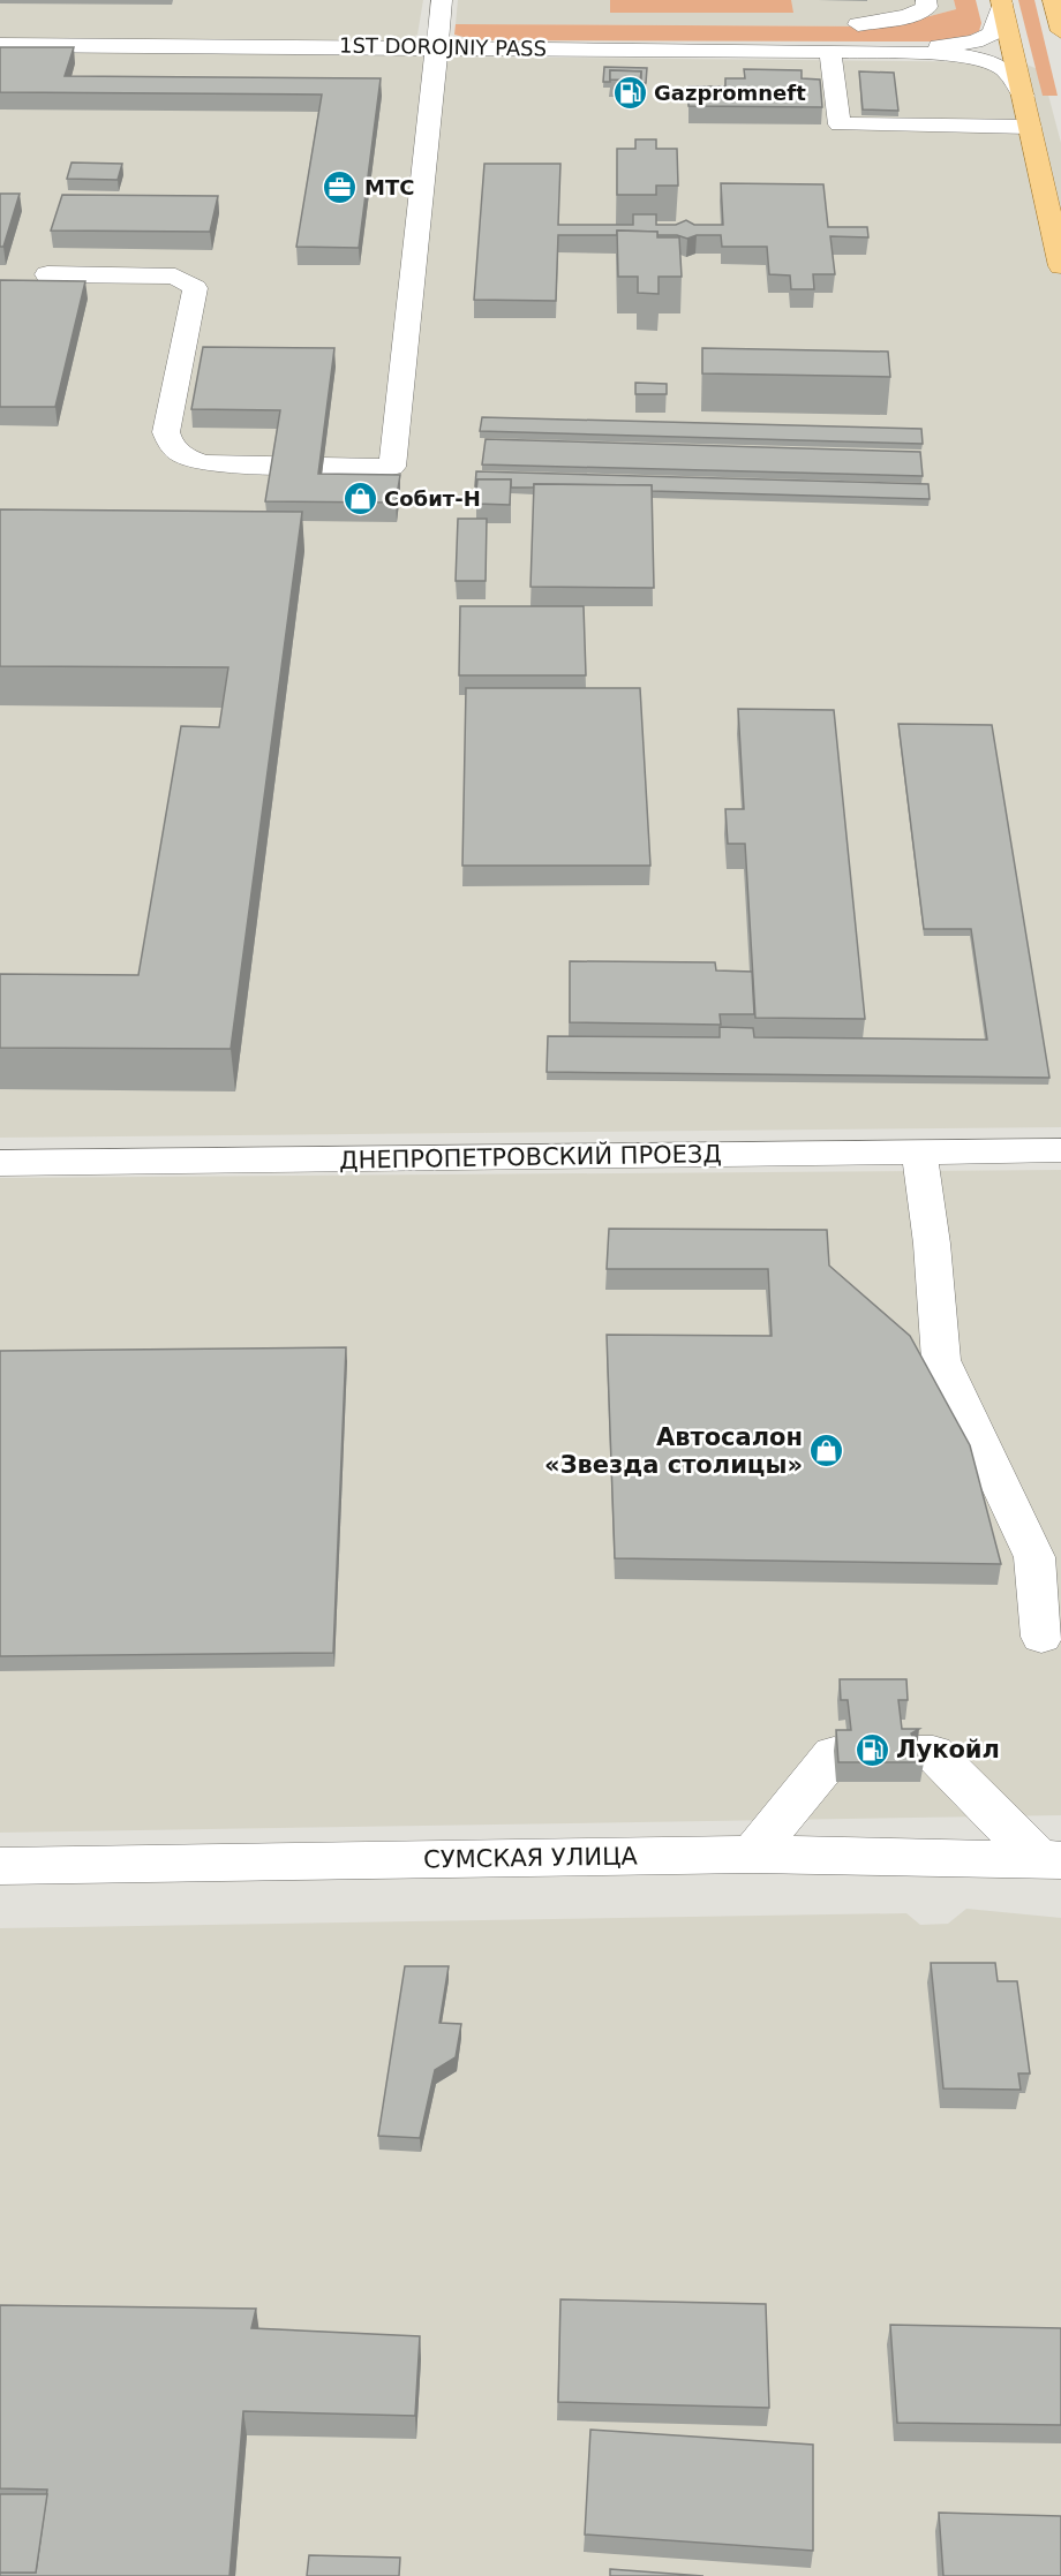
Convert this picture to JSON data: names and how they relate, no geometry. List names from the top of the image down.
{
  "streets": {
    "street": ["1ST DOROJNIY PASS", "ДНЕПРОПЕТРОВСКИЙ ПРОЕЗД", "СУМСКАЯ УЛИЦА"]
  },
  "places": {
    "fuel station": ["Gazpromneft", "Лукойл"],
    "office": ["МТС"],
    "shop": ["Собит-Н", "Автосалон «Звезда столицы»"]
  }
}
